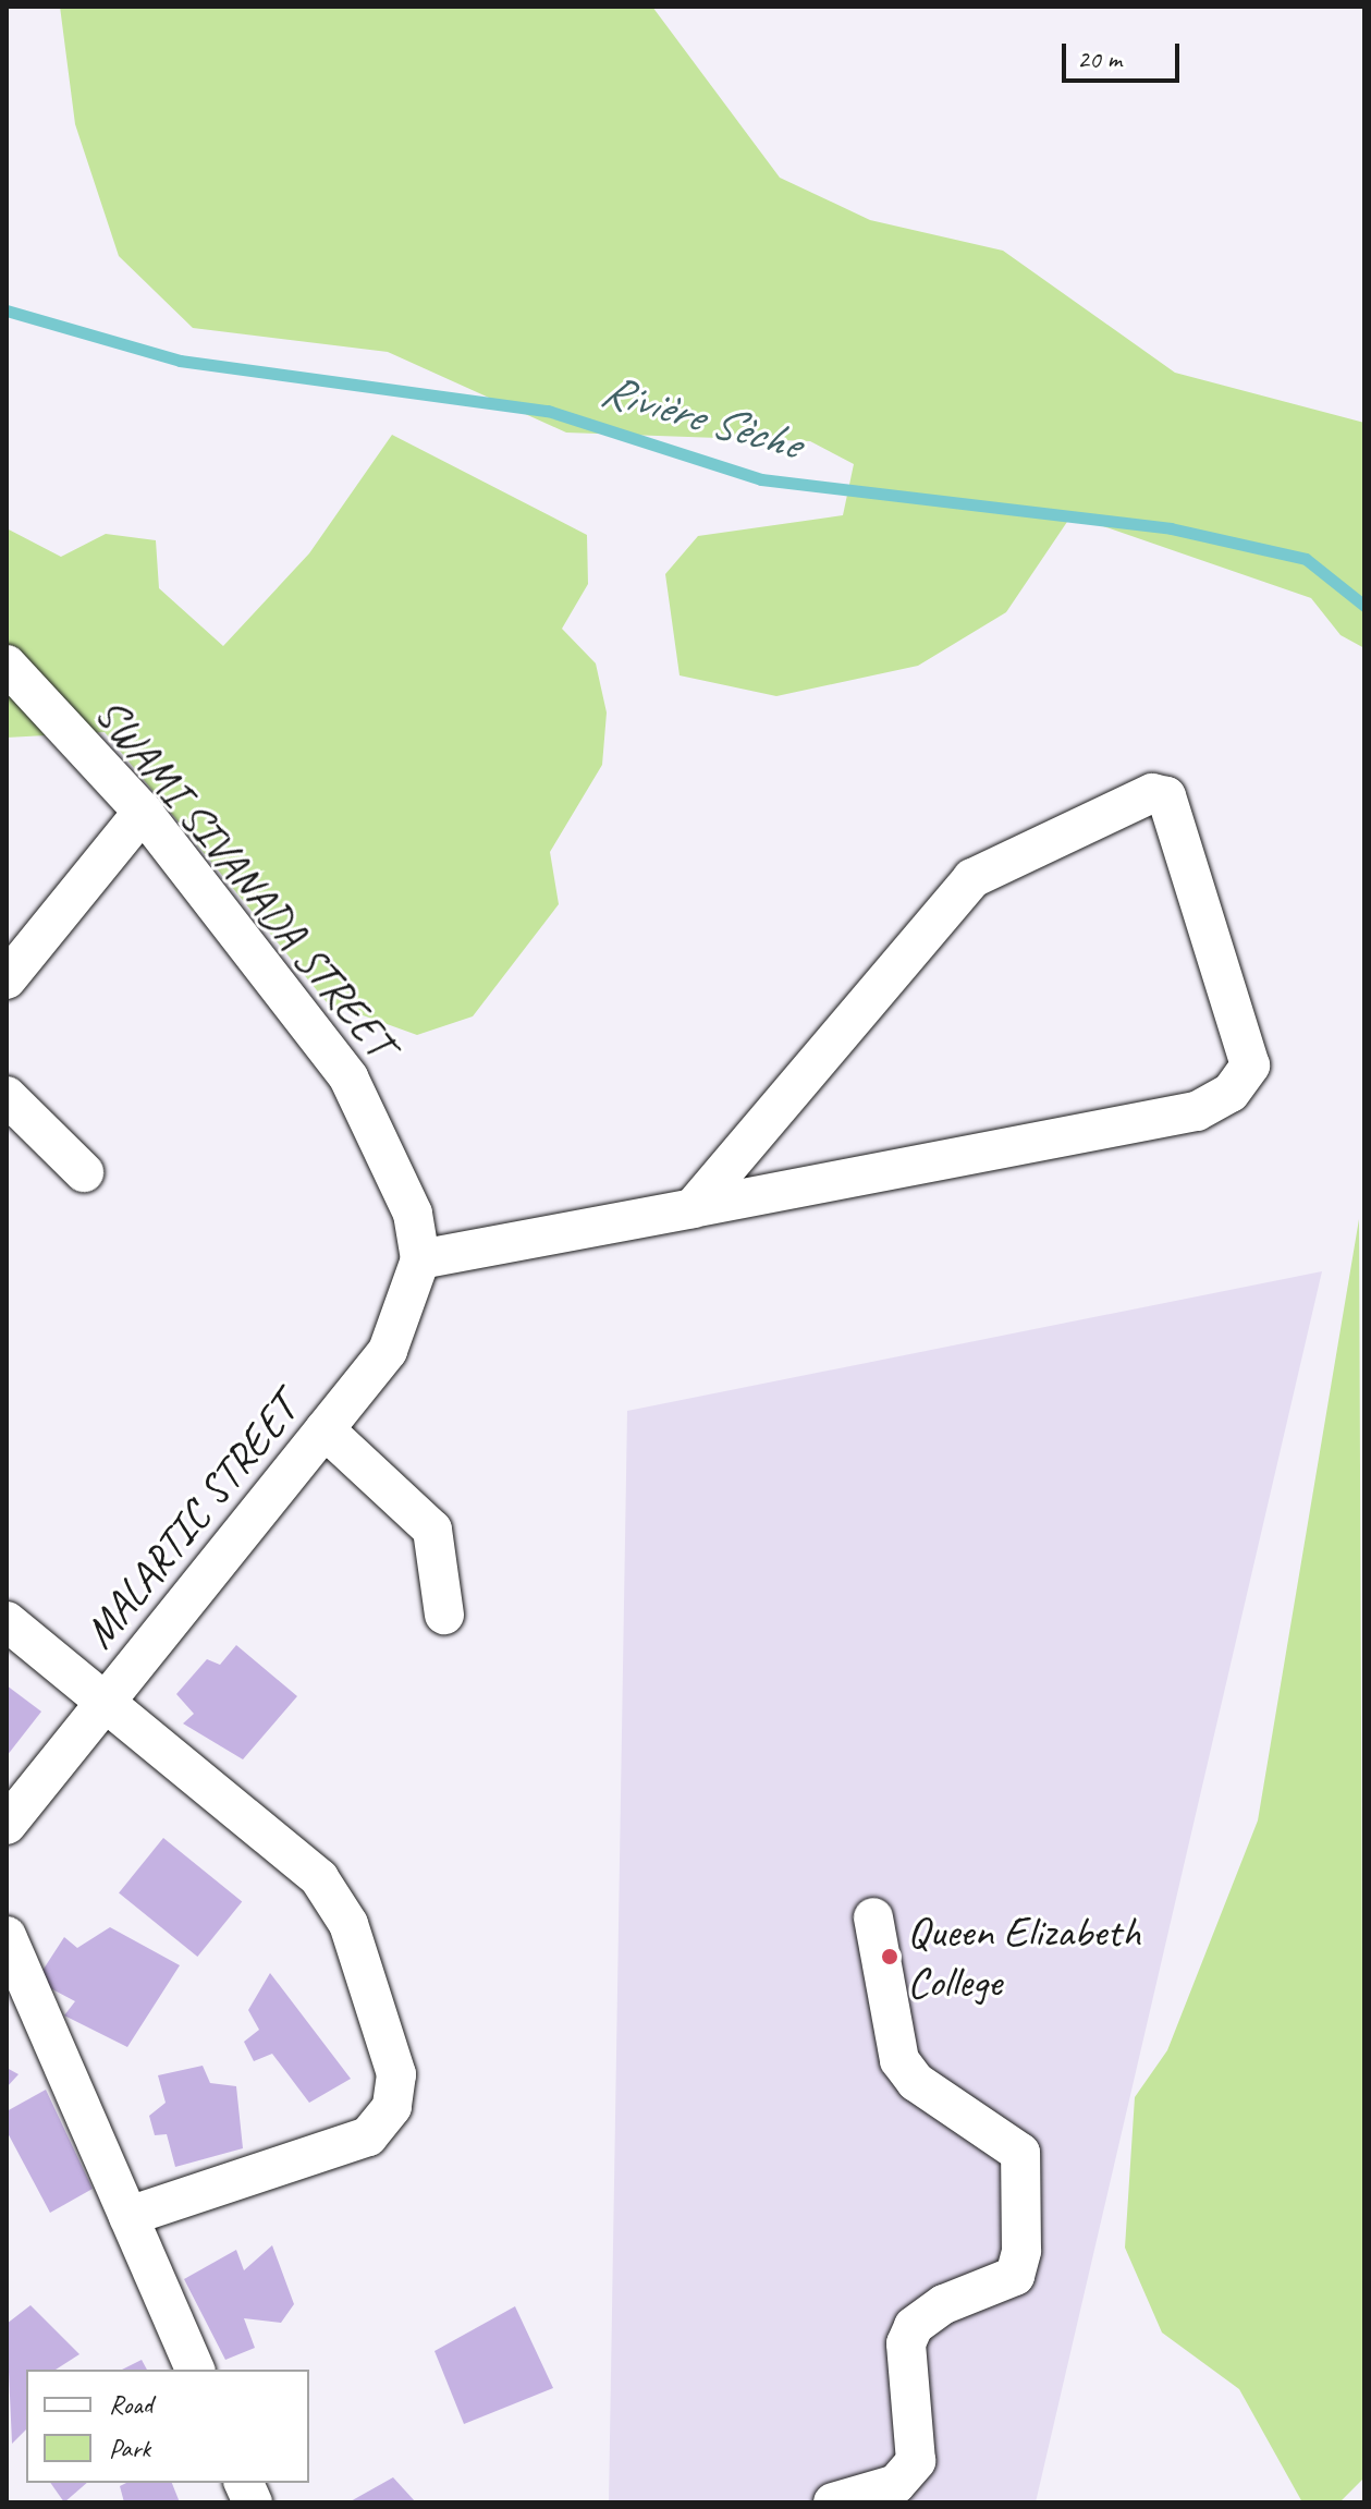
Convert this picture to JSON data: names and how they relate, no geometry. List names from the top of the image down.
{
  "streets": {
    "street": ["SWAMI SIVANADA STREET", "MALARTIC STREET"]
  },
  "crossings": [
    ["SWAMI SIVANADA STREET", "MALARTIC STREET"]
  ],
  "water": ["Rivière Sèche"],
  "places": ["Queen Elizabeth College"],
  "legend": ["Road", "Park"],
  "scale_bar": "20 m"
}
